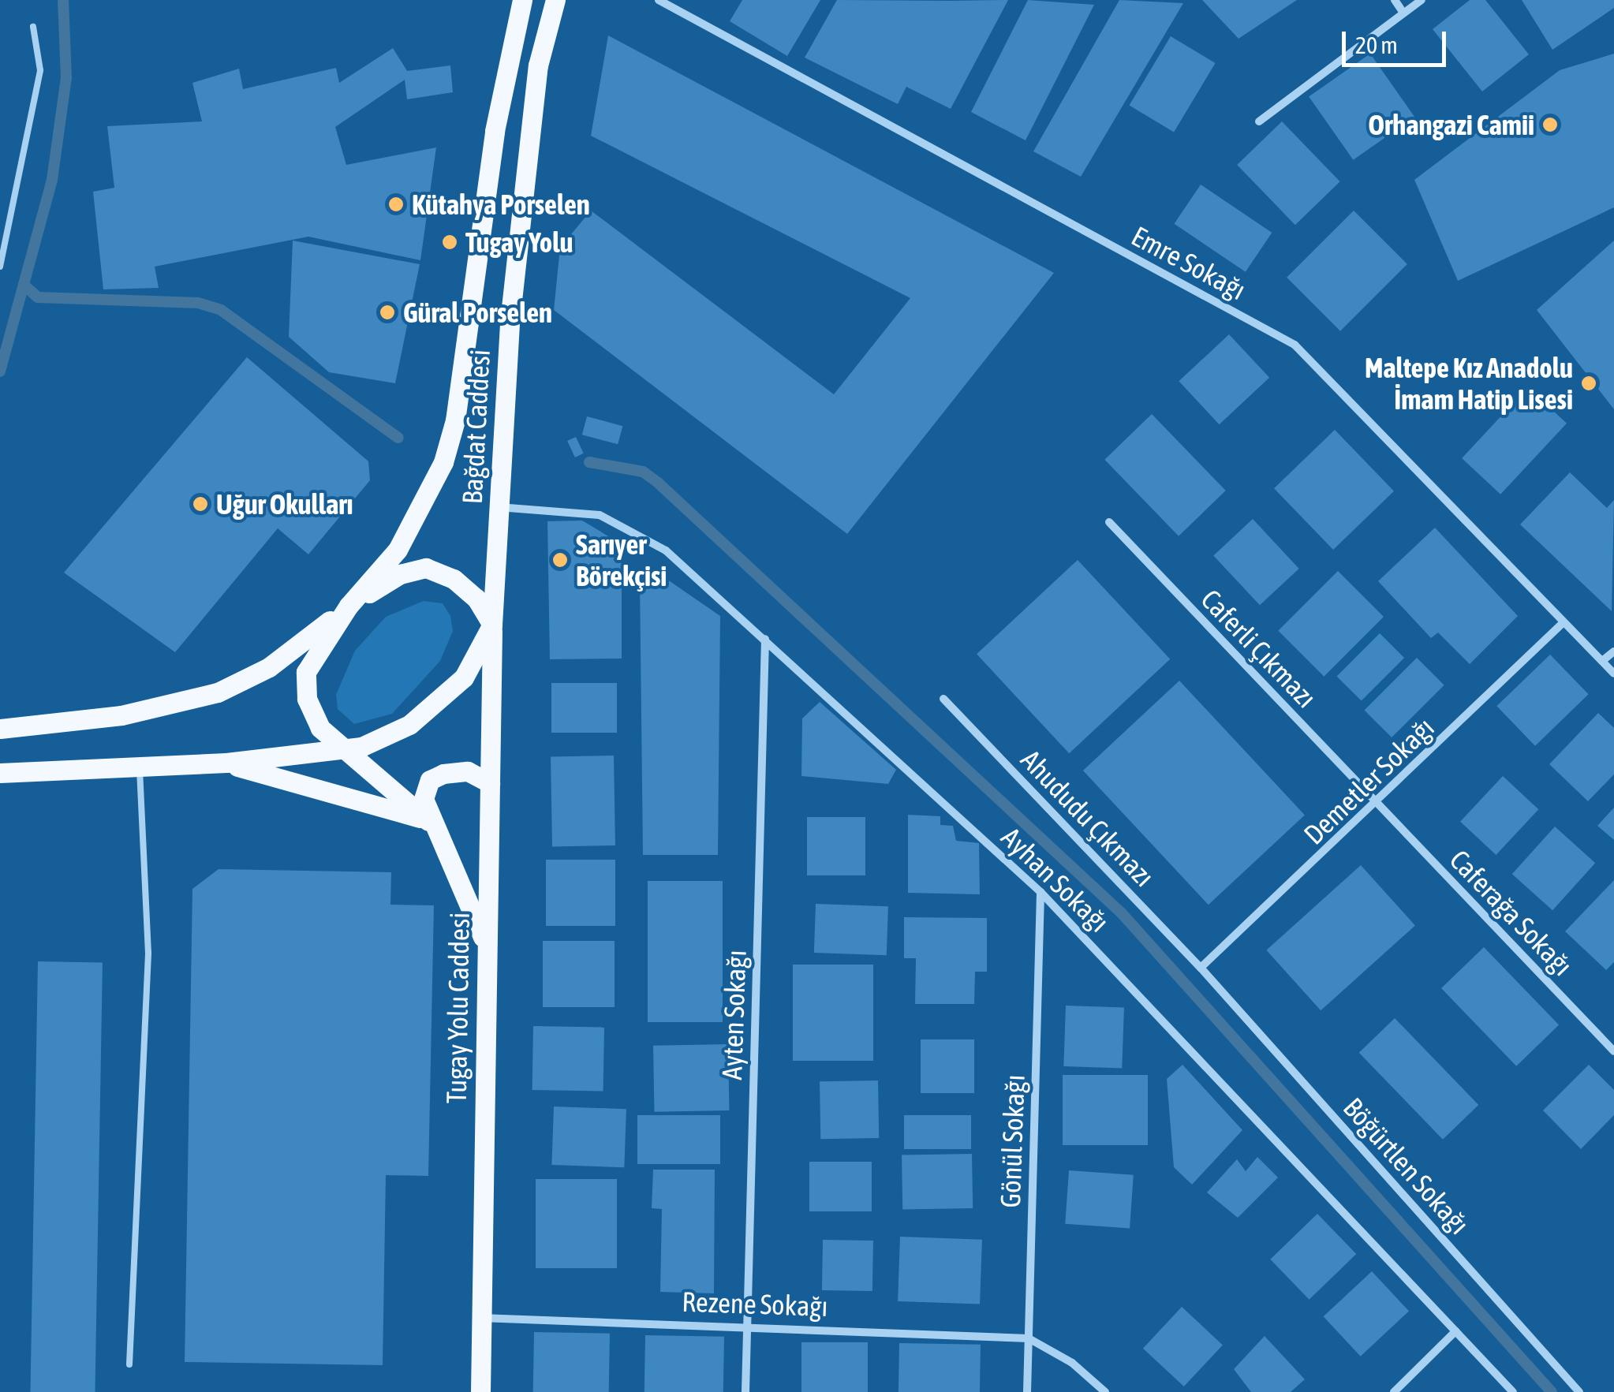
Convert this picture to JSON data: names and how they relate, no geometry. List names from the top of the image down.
{
  "streets": {
    "main road": ["Bağdat Caddesi", "Tugay Yolu Caddesi"],
    "street": [
      "Emre Sokağı",
      "Caferli Çıkmazı",
      "Demetler Sokağı",
      "Ahududu Çıkmazı",
      "Ayhan Sokağı",
      "Caferağa Sokağı",
      "Ayten Sokağı",
      "Gönül Sokağı",
      "Böğürtlen Sokağı",
      "Rezene Sokağı"
    ]
  },
  "crossings": [
    ["Emre Sokağı", "Demetler Sokağı"],
    ["Bağdat Caddesi", "Ayhan Sokağı"],
    ["Bağdat Caddesi", "Tugay Yolu Caddesi"],
    ["Caferli Çıkmazı", "Demetler Sokağı"],
    ["Caferli Çıkmazı", "Caferağa Sokağı"],
    ["Demetler Sokağı", "Ahududu Çıkmazı"],
    ["Demetler Sokağı", "Caferağa Sokağı"],
    ["Demetler Sokağı", "Böğürtlen Sokağı"],
    ["Ahududu Çıkmazı", "Böğürtlen Sokağı"],
    ["Ayhan Sokağı", "Ayten Sokağı"],
    ["Ayhan Sokağı", "Gönül Sokağı"],
    ["Tugay Yolu Caddesi", "Rezene Sokağı"],
    ["Ayten Sokağı", "Rezene Sokağı"],
    ["Gönül Sokağı", "Rezene Sokağı"]
  ],
  "places": [
    "Orhangazi Camii",
    "Kütahya Porselen",
    "Tugay Yolu",
    "Güral Porselen",
    "Maltepe Kız Anadolu İmam Hatip Lisesi",
    "Uğur Okulları",
    "Sarıyer Börekçisi"
  ],
  "scale_bar": "20 m"
}
